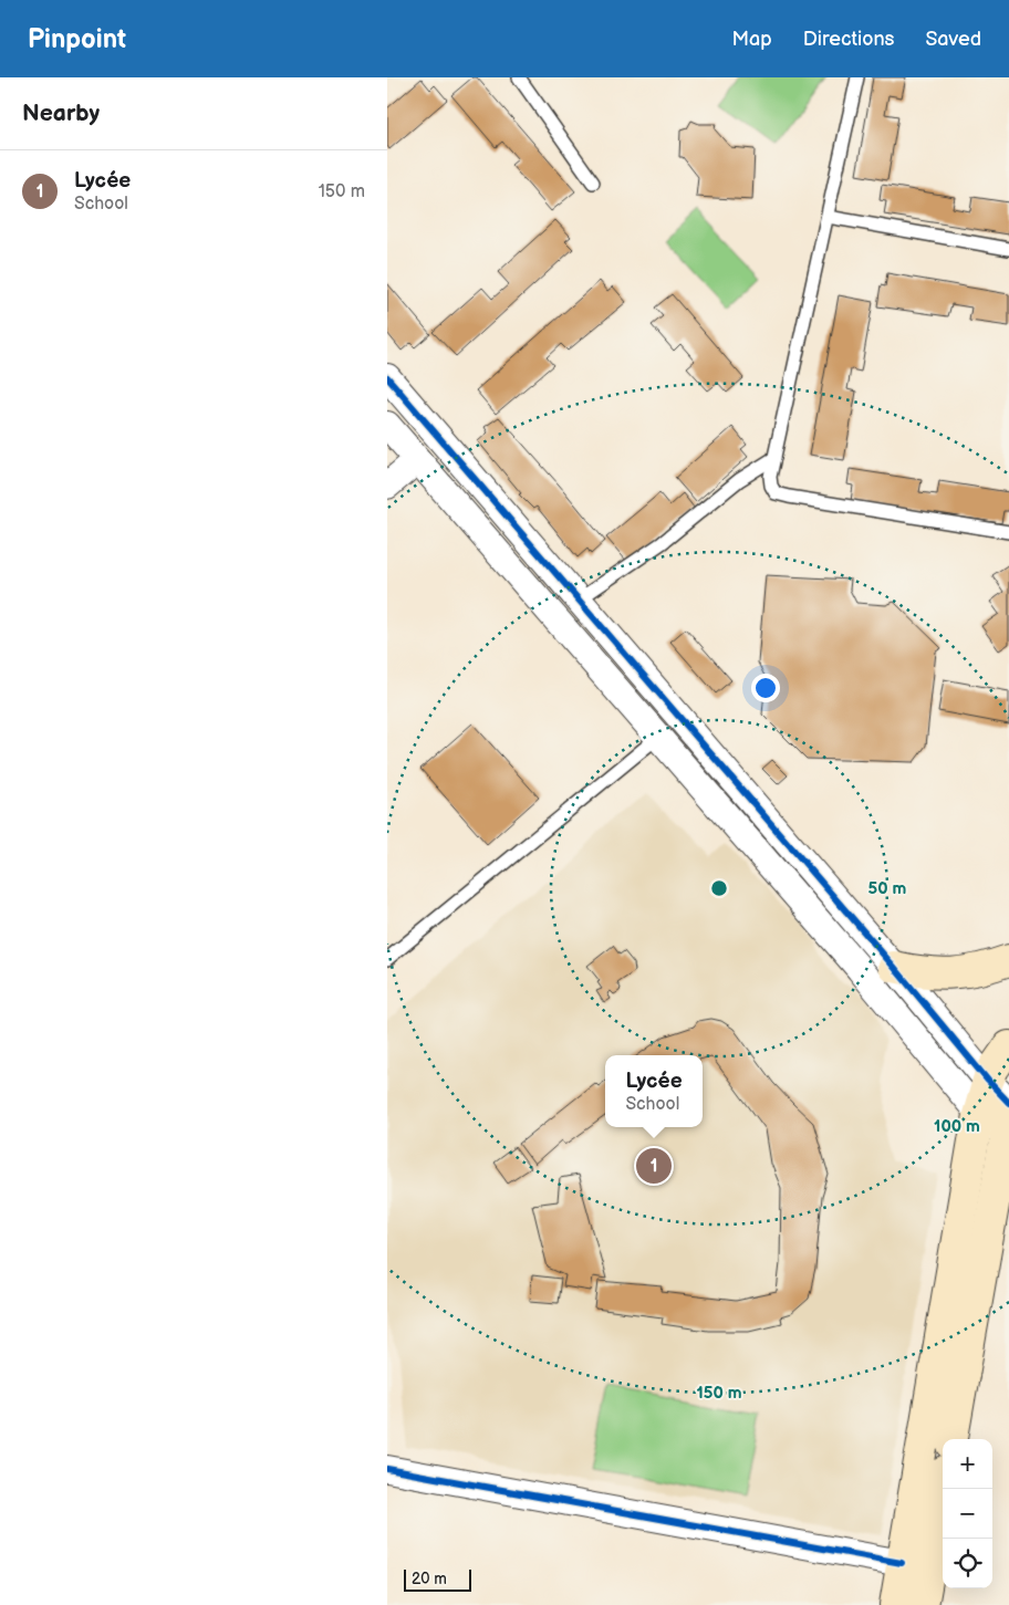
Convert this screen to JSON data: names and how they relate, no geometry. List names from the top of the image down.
{
  "scale_bar": "20 m",
  "page": {
    "header": "Pinpoint",
    "nav": ["Map", "Directions", "Saved"],
    "heading": "Nearby",
    "list": [
      {
        "mark": "1",
        "name": "Lycée",
        "note": "School",
        "value": "150 m"
      }
    ],
    "popup": ["Lycée", "School"],
    "pins": "1",
    "map_buttons": ["+", "−"],
    "scale": "20 m"
  },
  "rings": ["50 m", "100 m", "150 m"]
}
